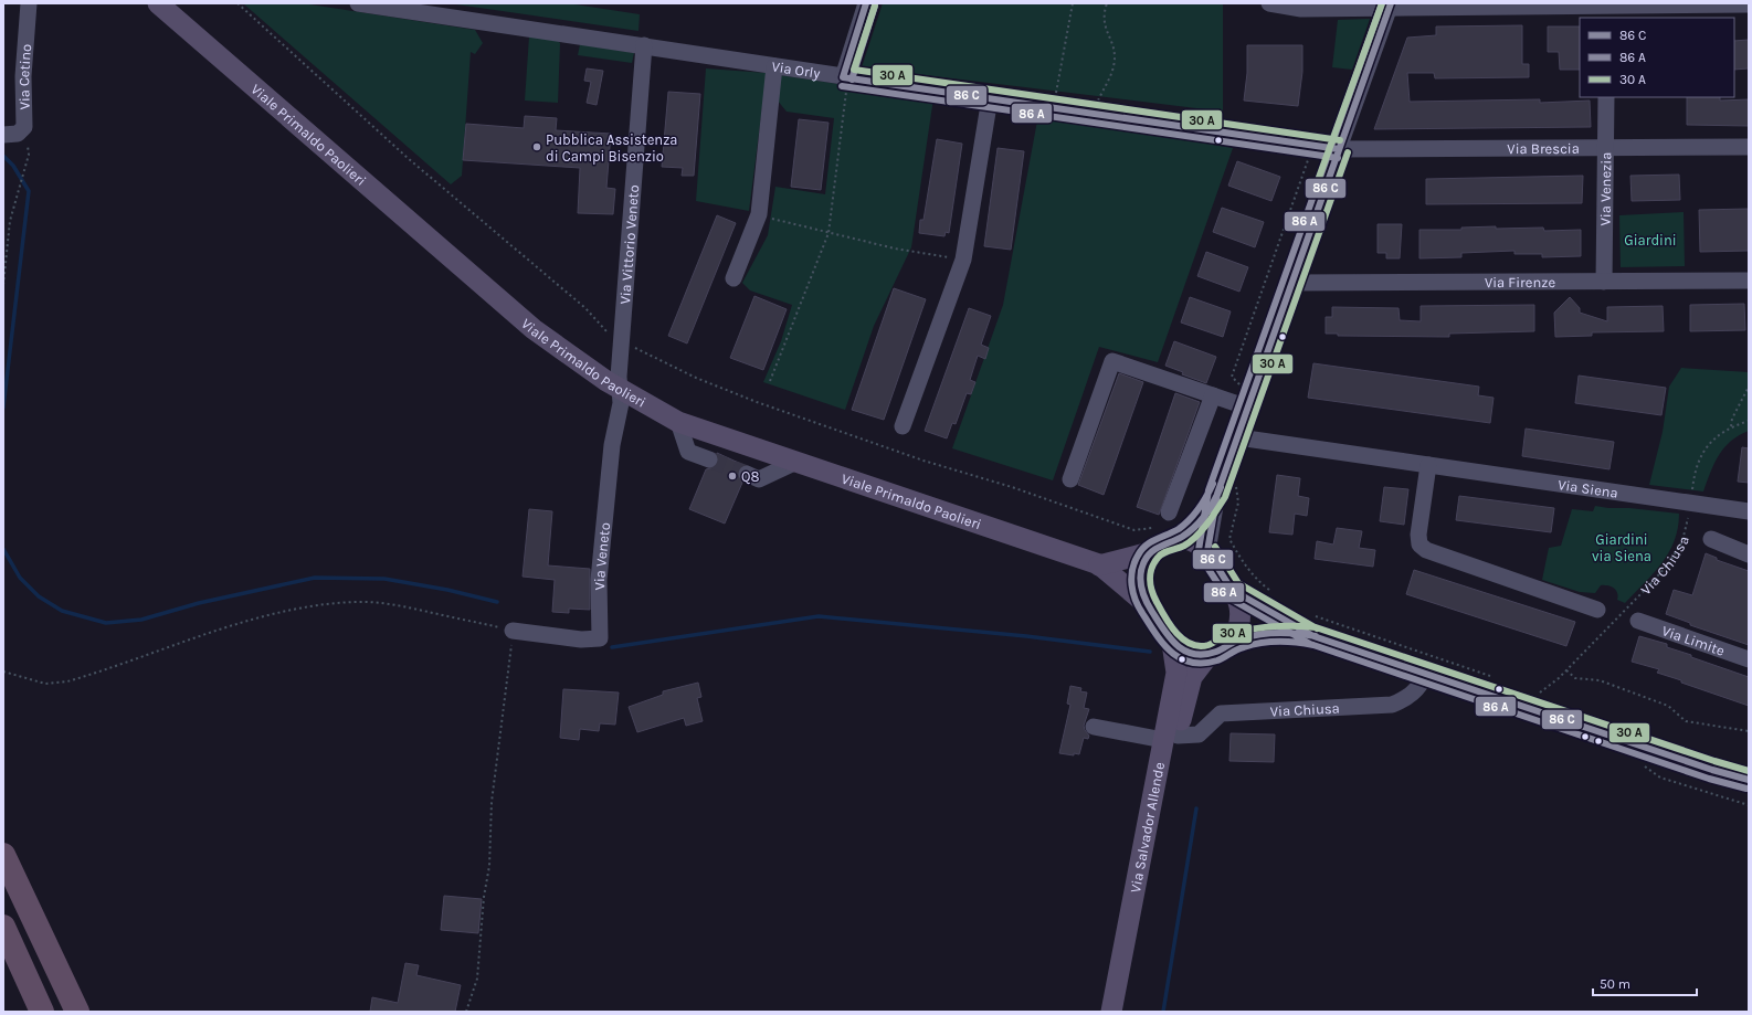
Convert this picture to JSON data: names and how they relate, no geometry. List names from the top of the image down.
{
  "streets": {
    "main road": ["Viale Primaldo Paolieri", "Via Salvador Allende"],
    "street": [
      "Via Orly",
      "Via Cetino",
      "Via Brescia",
      "Via Venezia",
      "Via Vittorio Veneto",
      "Via Firenze",
      "Via Siena",
      "Via Veneto",
      "Via Chiusa",
      "Via Limite"
    ]
  },
  "crossings": [
    ["Via Orly", "Via Brescia"],
    ["Via Orly", "Via Vittorio Veneto"],
    ["Viale Primaldo Paolieri", "Via Vittorio Veneto"],
    ["Viale Primaldo Paolieri", "Via Veneto"],
    ["Viale Primaldo Paolieri", "Via Salvador Allende"],
    ["Via Brescia", "Via Venezia"],
    ["Via Venezia", "Via Firenze"],
    ["Via Vittorio Veneto", "Via Veneto"],
    ["Via Siena", "Via Chiusa"],
    ["Via Chiusa", "Via Salvador Allende"]
  ],
  "parks": ["Giardini", "Giardini via Siena"],
  "places": ["Pubblica Assistenza di Campi Bisenzio", "Q8"],
  "legend": ["86 C", "86 A", "30 A"],
  "scale_bar": "50 m"
}
